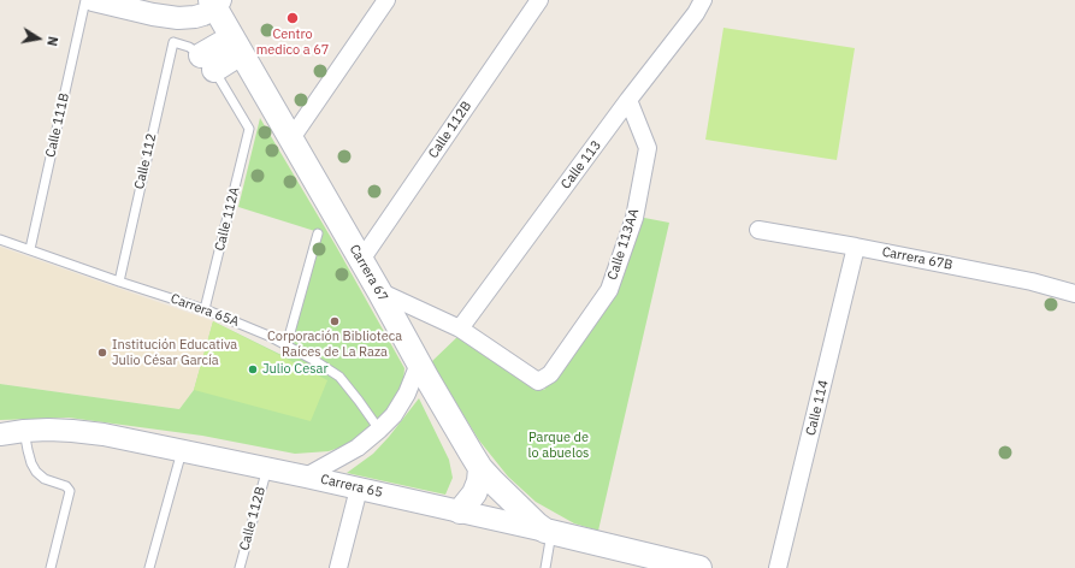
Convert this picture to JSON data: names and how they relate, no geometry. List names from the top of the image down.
{
  "streets": {
    "main road": ["Carrera 67", "Carrera 65"],
    "street": [
      "Calle 112B",
      "Calle 113",
      "Calle 113AA",
      "Carrera 67B",
      "Calle 114"
    ],
    "lane": [
      "Calle 111B",
      "Calle 112",
      "Calle 112A",
      "Carrera 65A"
    ]
  },
  "crossings": [
    ["Calle 111B", "Carrera 65A"],
    ["Calle 112B", "Carrera 67"],
    ["Calle 112B", "Carrera 65"],
    ["Calle 112", "Calle 112A"],
    ["Calle 112", "Carrera 65A"],
    ["Calle 113", "Calle 113AA"],
    ["Calle 112A", "Carrera 65A"],
    ["Carrera 67B", "Calle 114"],
    ["Carrera 67", "Carrera 65"]
  ],
  "parks": ["Parque de lo abuelos"],
  "places": [
    "Centro medico a 67",
    "Corporación Biblioteca Raíces de La Raza",
    "Institución Educativa Julio César García",
    "Julio Cesar"
  ],
  "north": "right"
}
